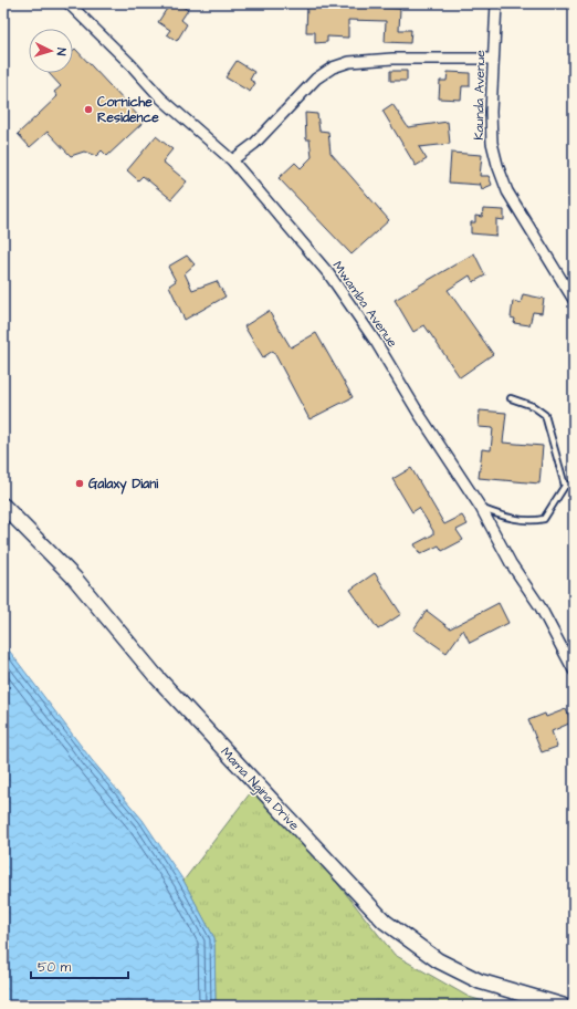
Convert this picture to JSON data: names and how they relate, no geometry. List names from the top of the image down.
{
  "streets": {
    "street": ["Kaunda Avenue", "Mwamba Avenue", "Mama Ngina Drive"]
  },
  "places": ["Corniche Residence", "Galaxy Diani"],
  "scale_bar": "50 m",
  "north": "right"
}
